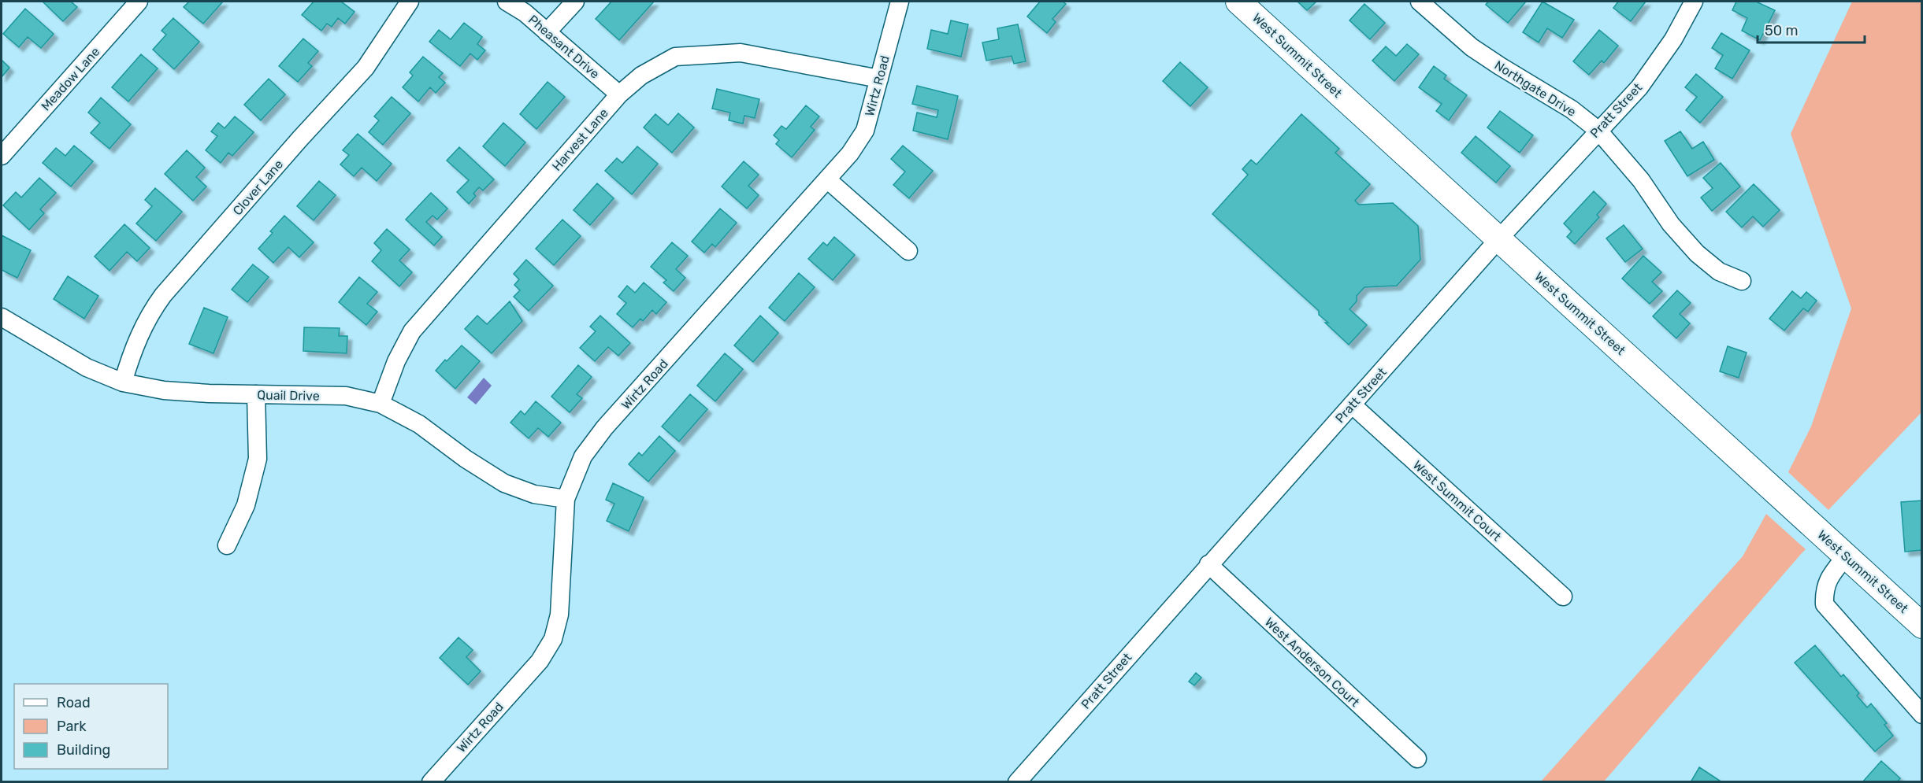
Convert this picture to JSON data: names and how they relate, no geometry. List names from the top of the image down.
{
  "streets": {
    "street": [
      "Pheasant Drive",
      "West Summit Street",
      "Meadow Lane",
      "Wirtz Road",
      "Northgate Drive",
      "Pratt Street",
      "Harvest Lane",
      "Clover Lane",
      "Quail Drive",
      "West Summit Court",
      "West Anderson Court"
    ]
  },
  "crossings": [
    ["Pheasant Drive", "Harvest Lane"],
    ["West Summit Street", "Pratt Street"],
    ["Wirtz Road", "Harvest Lane"],
    ["Wirtz Road", "Quail Drive"],
    ["Northgate Drive", "Pratt Street"],
    ["Pratt Street", "West Summit Court"],
    ["Pratt Street", "West Anderson Court"],
    ["Harvest Lane", "Quail Drive"],
    ["Clover Lane", "Quail Drive"]
  ],
  "legend": ["Road", "Park", "Building"],
  "scale_bar": "50 m"
}
